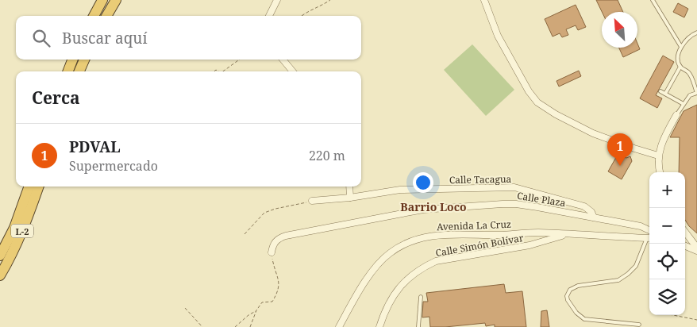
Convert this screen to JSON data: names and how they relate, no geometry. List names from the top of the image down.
{
  "streets": {
    "highway": ["L-2"],
    "street": [
      "Calle Tacagua",
      "Calle Plaza",
      "Avenida La Cruz",
      "Calle Simón Bolívar"
    ]
  },
  "crossings": [
    ["Calle Tacagua", "Calle Plaza"],
    ["Avenida La Cruz", "Calle Simón Bolívar"]
  ],
  "districts": ["Barrio Loco"],
  "north": "top left",
  "page": {
    "search": "Buscar aquí",
    "heading": "Cerca",
    "list": [
      {
        "mark": "1",
        "name": "PDVAL",
        "note": "Supermercado",
        "value": "220 m"
      }
    ],
    "pins": "1",
    "map_buttons": ["+", "−"]
  }
}
